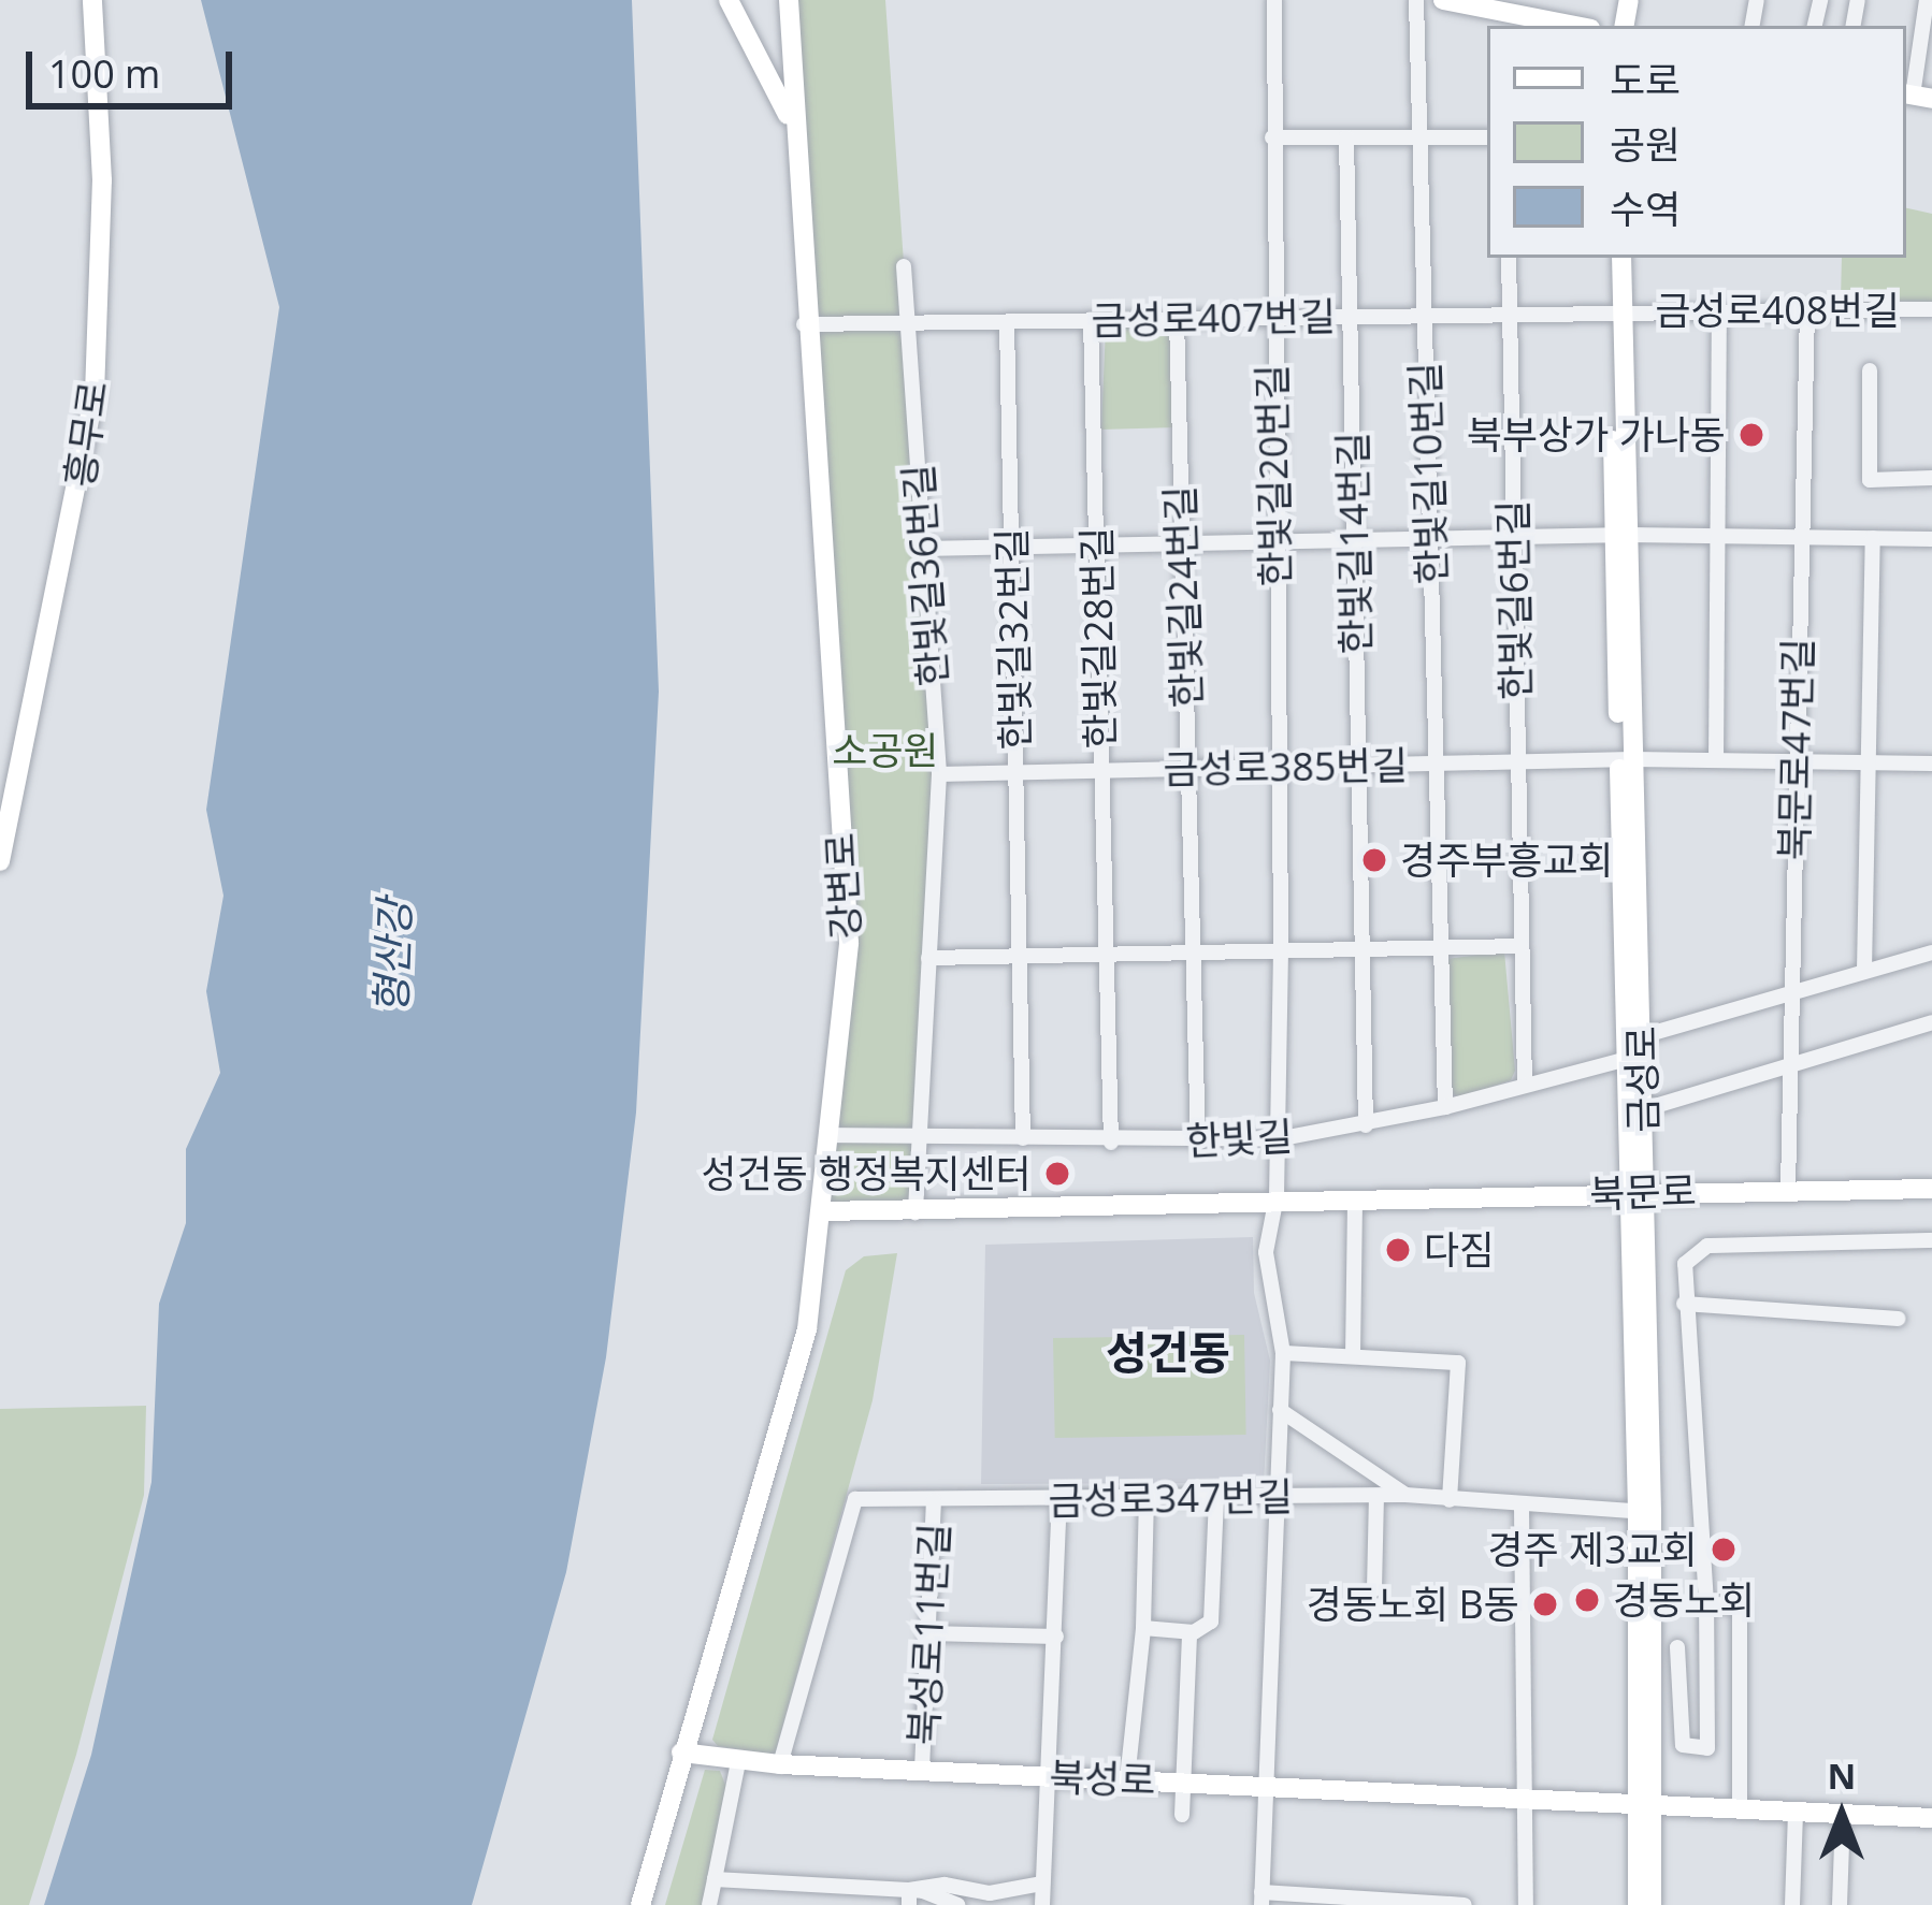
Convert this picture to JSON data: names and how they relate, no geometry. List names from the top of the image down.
{
  "streets": {
    "street": [
      "금성로408번길",
      "금성로407번길",
      "흥무로",
      "한빛길10번길",
      "한빛길20번길",
      "한빛길14번길",
      "한빛길36번길",
      "한빛길24번길",
      "한빛길6번길",
      "한빛길28번길",
      "한빛길32번길",
      "북문로47번길",
      "금성로385번길",
      "강변로",
      "금성로",
      "한빛길",
      "북문로",
      "금성로347번길",
      "북성로11번길",
      "북성로"
    ]
  },
  "crossings": [
    ["금성로408번길", "금성로407번길"],
    ["금성로408번길", "북문로47번길"],
    ["금성로408번길", "금성로"],
    ["금성로407번길", "한빛길10번길"],
    ["금성로407번길", "한빛길20번길"],
    ["금성로407번길", "한빛길14번길"],
    ["금성로407번길", "한빛길36번길"],
    ["금성로407번길", "한빛길24번길"],
    ["금성로407번길", "한빛길6번길"],
    ["금성로407번길", "한빛길28번길"],
    ["금성로407번길", "한빛길32번길"],
    ["금성로407번길", "강변로"],
    ["금성로407번길", "금성로"],
    ["한빛길10번길", "금성로385번길"],
    ["한빛길10번길", "한빛길"],
    ["한빛길20번길", "금성로385번길"],
    ["한빛길20번길", "한빛길"],
    ["한빛길20번길", "북문로"],
    ["한빛길20번길", "금성로347번길"],
    ["한빛길20번길", "북성로"],
    ["한빛길14번길", "금성로385번길"],
    ["한빛길14번길", "한빛길"],
    ["한빛길36번길", "금성로385번길"],
    ["한빛길36번길", "한빛길"],
    ["한빛길36번길", "북문로"],
    ["한빛길24번길", "금성로385번길"],
    ["한빛길24번길", "한빛길"],
    ["한빛길6번길", "금성로385번길"],
    ["한빛길6번길", "한빛길"],
    ["한빛길28번길", "금성로385번길"],
    ["한빛길28번길", "한빛길"],
    ["한빛길32번길", "금성로385번길"],
    ["한빛길32번길", "한빛길"],
    ["북문로47번길", "금성로385번길"],
    ["북문로47번길", "한빛길"],
    ["북문로47번길", "북문로"],
    ["금성로385번길", "금성로"],
    ["강변로", "한빛길"],
    ["강변로", "북문로"],
    ["강변로", "북성로"],
    ["금성로", "한빛길"],
    ["금성로", "북문로"],
    ["금성로", "금성로347번길"],
    ["금성로", "북성로"],
    ["금성로347번길", "북성로11번길"],
    ["금성로347번길", "북성로"],
    ["북성로11번길", "북성로"]
  ],
  "districts": ["성건동"],
  "water": ["형산강"],
  "parks": ["소공원"],
  "places": [
    "북부상가 가나동",
    "경주부흥교회",
    "성건동 행정복지센터",
    "다짐",
    "경주 제3교회",
    "경동노회",
    "경동노회 B동"
  ],
  "legend": ["도로", "공원", "수역"],
  "scale_bar": "100 m",
  "north": "top"
}
